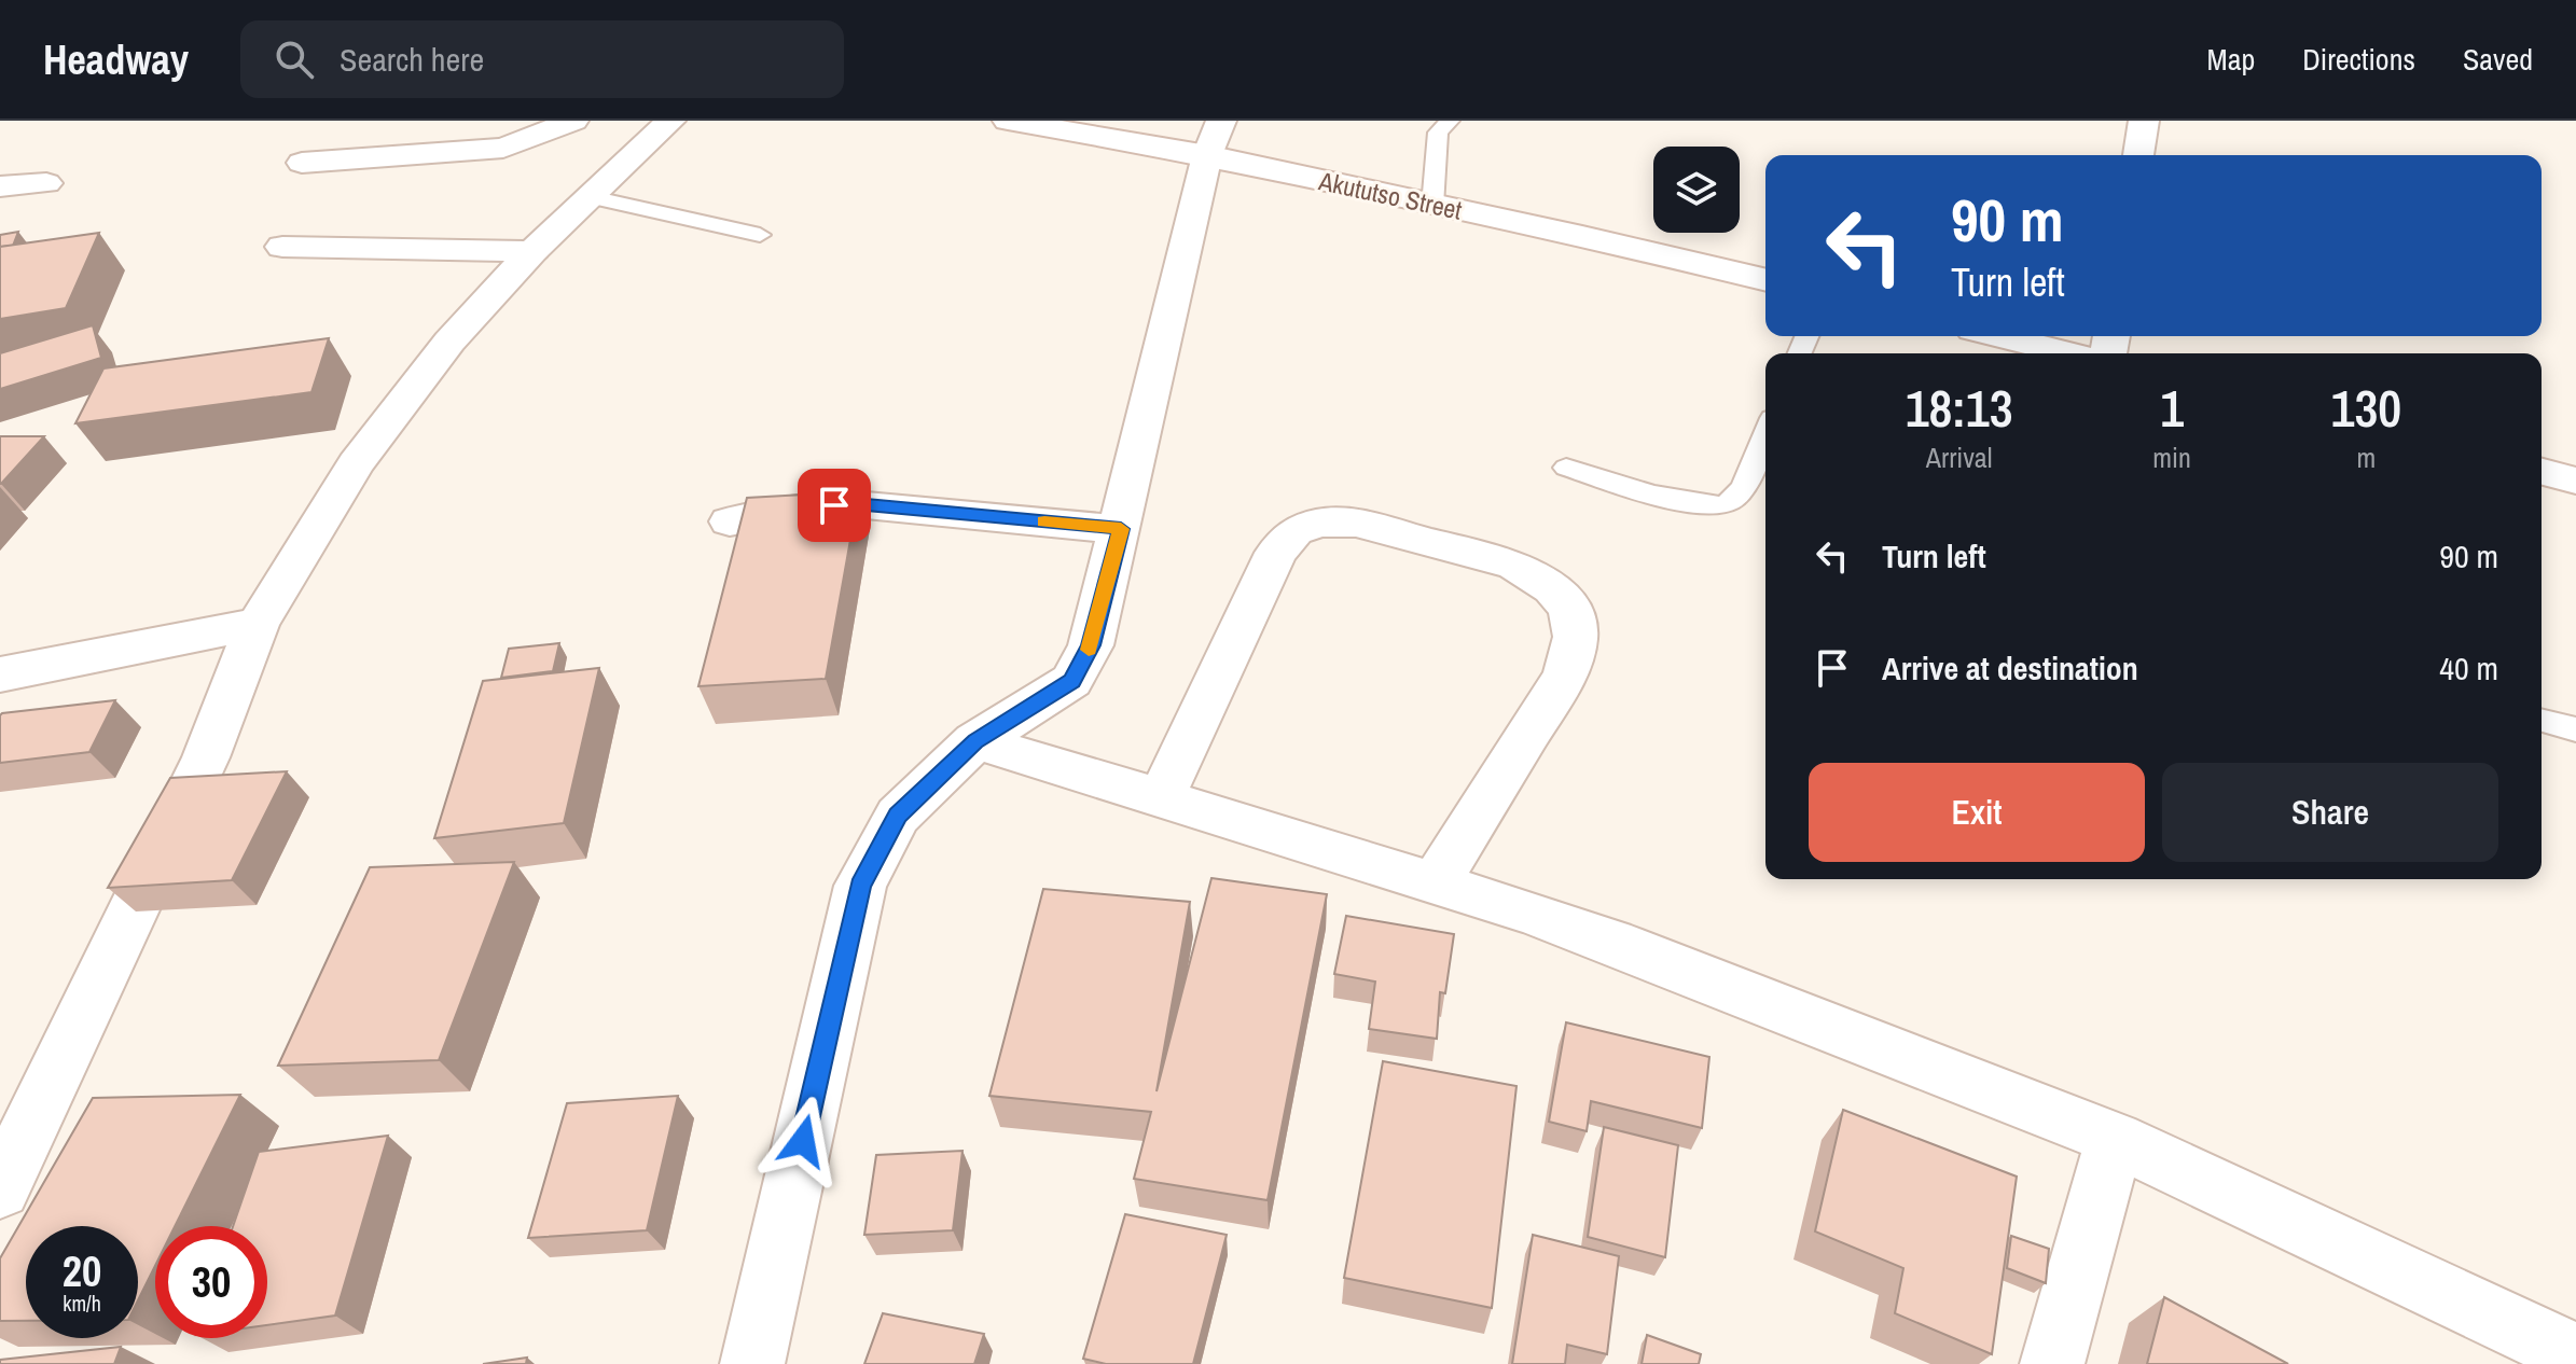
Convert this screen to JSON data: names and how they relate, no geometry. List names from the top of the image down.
{
  "streets": {
    "street": ["Akututso Street"]
  },
  "page": {
    "header": "Headway",
    "search": "Search here",
    "nav": ["Map", "Directions", "Saved"],
    "turn": ["90 m", "Turn left"],
    "eta": [
      "18:13",
      "Arrival",
      "1",
      "min",
      "130",
      "m"
    ],
    "list": [
      {
        "name": "Turn left",
        "value": "90 m"
      },
      {
        "name": "Arrive at destination",
        "value": "40 m"
      }
    ],
    "buttons": ["Exit", "Share"],
    "speed": "20 km/h",
    "limit": "30"
  }
}
